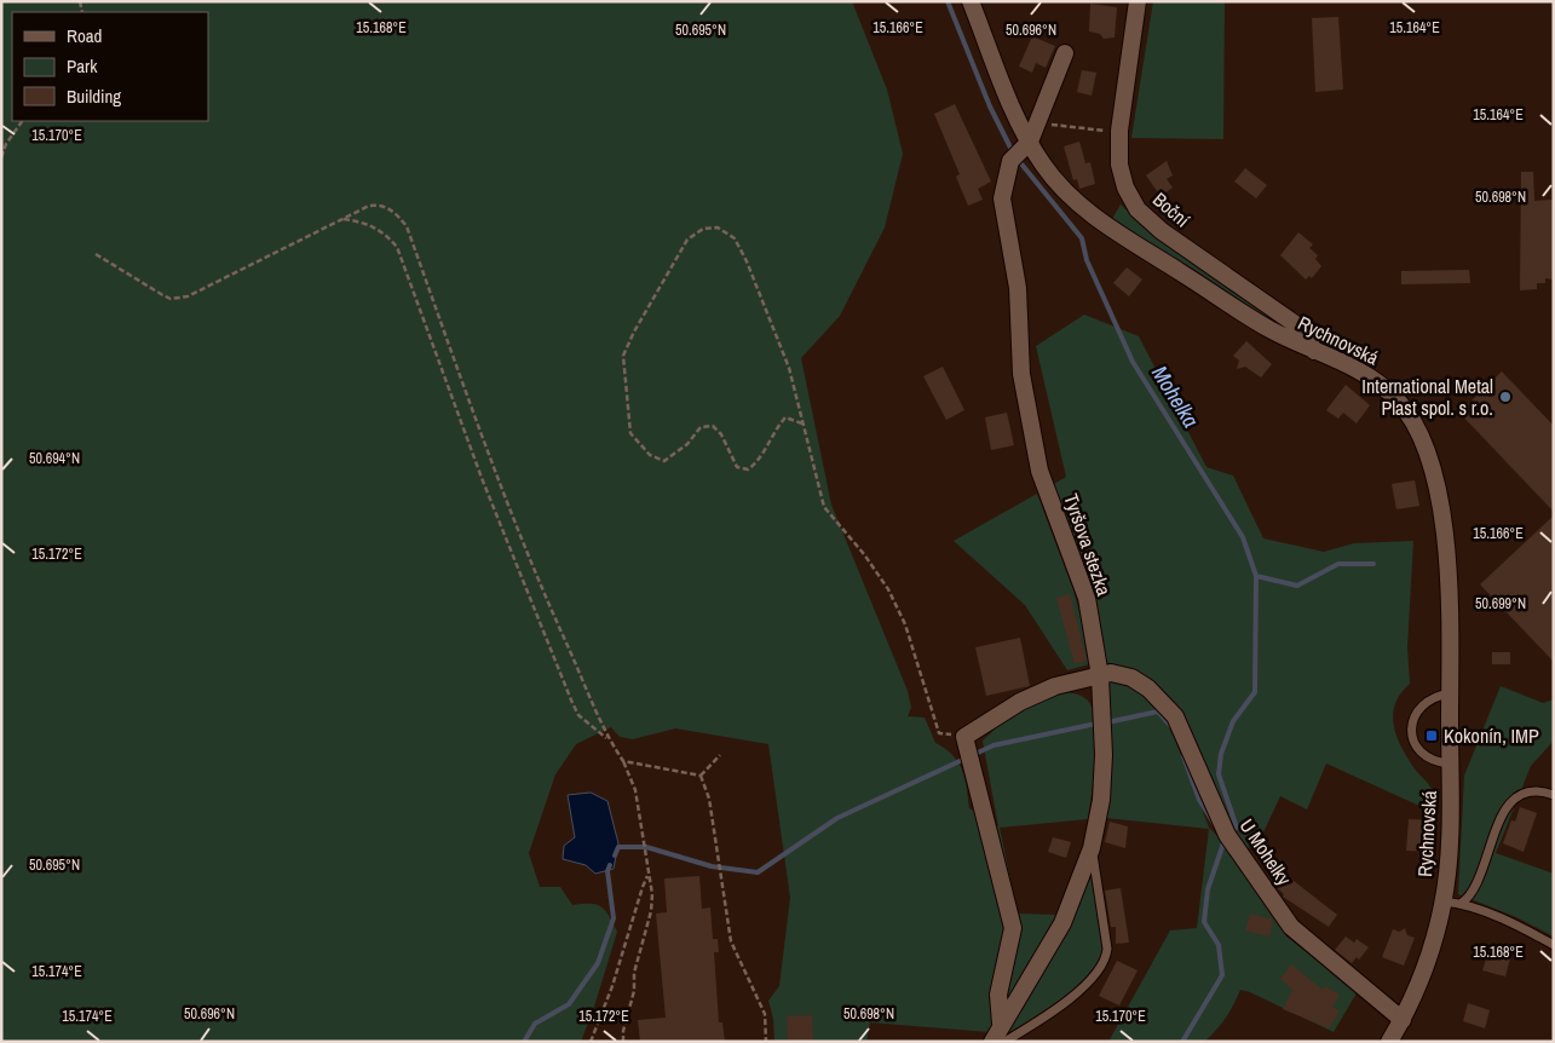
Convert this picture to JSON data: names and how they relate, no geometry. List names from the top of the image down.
{
  "streets": {
    "street": [
      "Boční",
      "Rychnovská",
      "Tyršova stezka",
      "U Mohelky"
    ]
  },
  "crossings": [
    ["Boční", "Rychnovská"],
    ["Rychnovská", "Tyršova stezka"],
    ["Rychnovská", "U Mohelky"],
    ["Tyršova stezka", "U Mohelky"]
  ],
  "water": ["Mohelka"],
  "places": {
    "other": ["International Metal Plast spol. s r.o."],
    "transit": ["Kokonín, IMP"]
  },
  "legend": ["Road", "Park", "Building"],
  "coordinates": [
    "15.164°E",
    "15.168°E",
    "15.166°E",
    "50.695°N",
    "50.696°N",
    "15.170°E",
    "50.698°N",
    "50.694°N",
    "15.172°E",
    "50.699°N",
    "15.174°E"
  ]
}
